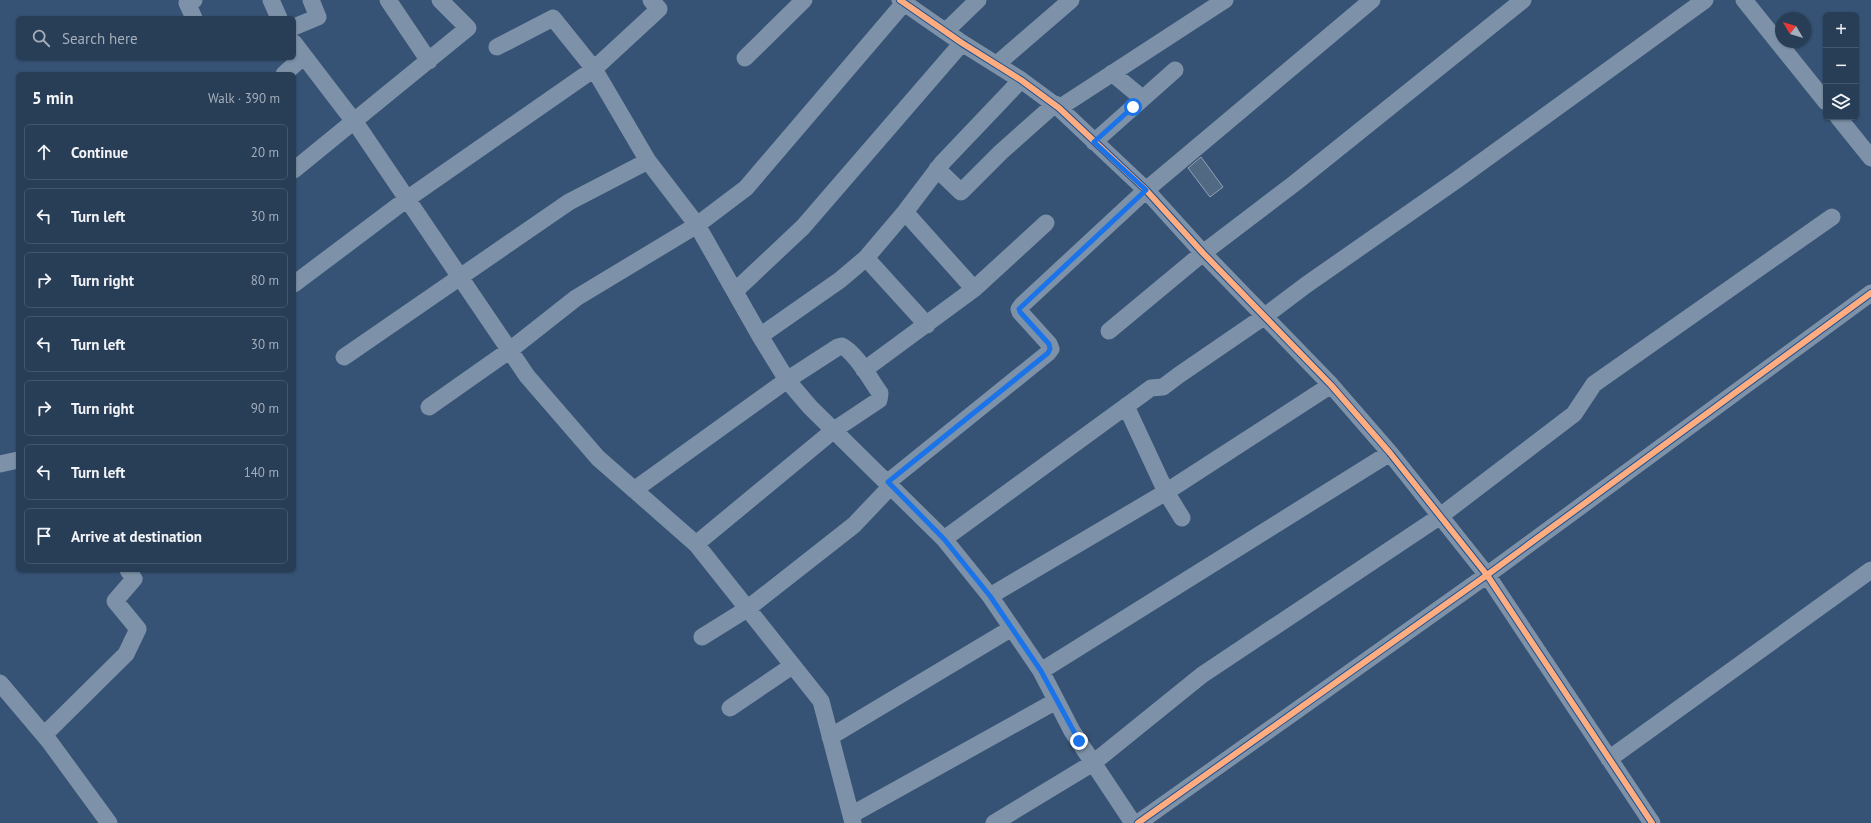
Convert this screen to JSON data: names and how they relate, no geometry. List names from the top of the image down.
{
  "north": "top left",
  "page": {
    "map_buttons": ["+", "−"],
    "search": "Search here",
    "heading": ["5 min", "Walk · 390 m"],
    "list": [
      ["Continue", "20 m"],
      ["Turn left", "30 m"],
      ["Turn right", "80 m"],
      ["Turn left", "30 m"],
      ["Turn right", "90 m"],
      ["Turn left", "140 m"],
      "Arrive at destination"
    ]
  }
}
